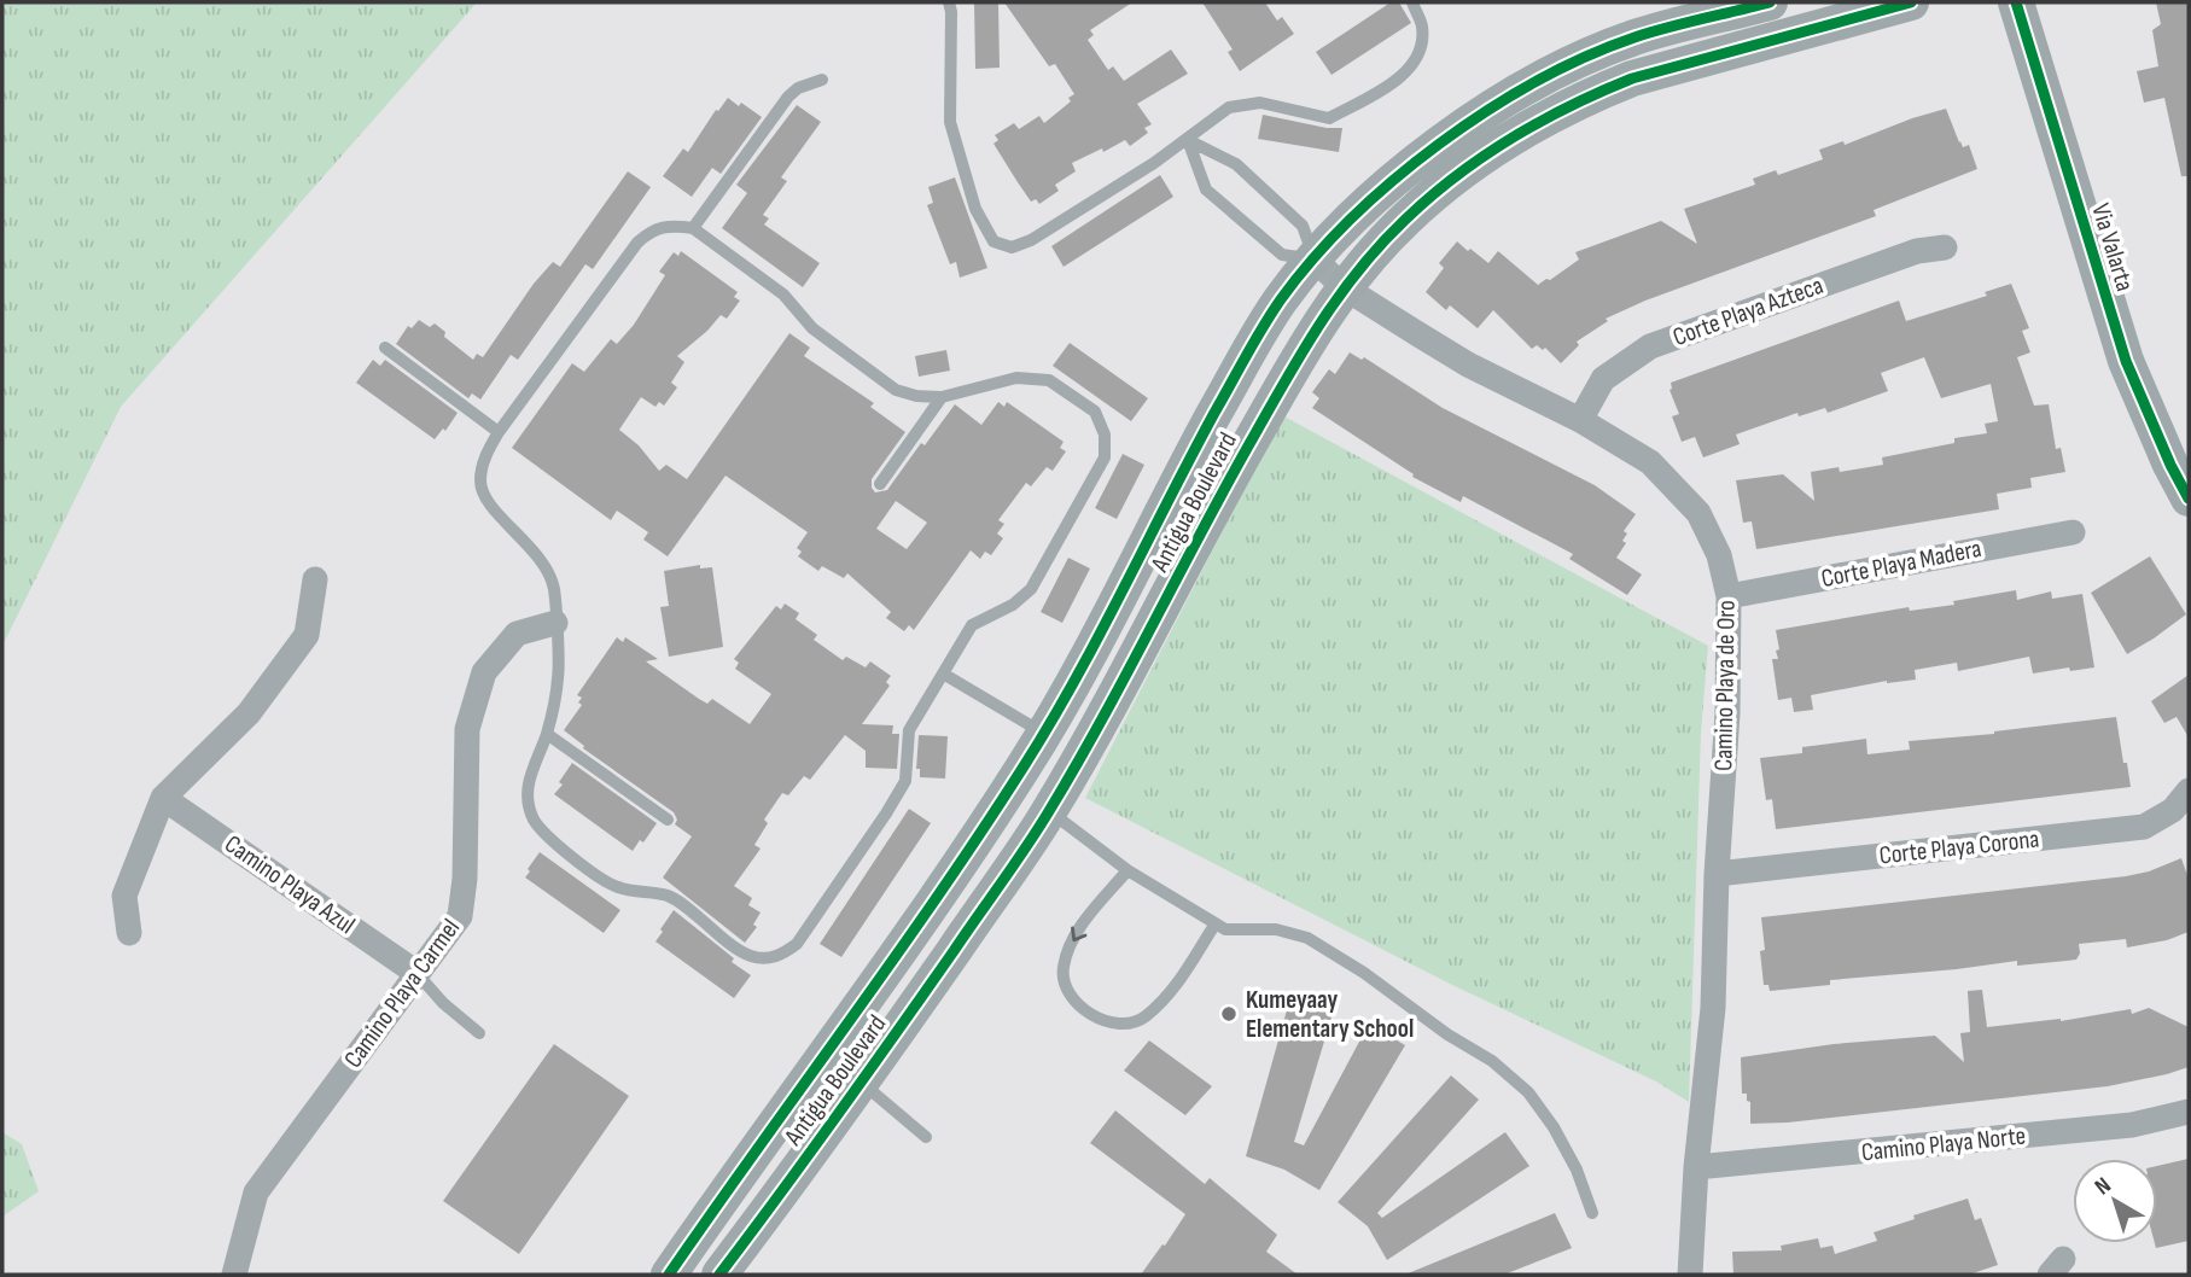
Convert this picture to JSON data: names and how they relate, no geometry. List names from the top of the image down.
{
  "streets": {
    "main road": ["Via Valarta", "Antigua Boulevard"],
    "street": [
      "Corte Playa Azteca",
      "Corte Playa Madera",
      "Camino Playa de Oro",
      "Corte Playa Corona",
      "Camino Playa Azul",
      "Camino Playa Carmel",
      "Camino Playa Norte"
    ]
  },
  "crossings": [
    ["Corte Playa Azteca", "Camino Playa de Oro"],
    ["Antigua Boulevard", "Camino Playa de Oro"],
    ["Corte Playa Madera", "Camino Playa de Oro"],
    ["Camino Playa de Oro", "Corte Playa Corona"],
    ["Camino Playa de Oro", "Camino Playa Norte"],
    ["Camino Playa Azul", "Camino Playa Carmel"]
  ],
  "places": ["Kumeyaay Elementary School"],
  "north": "top left"
}
